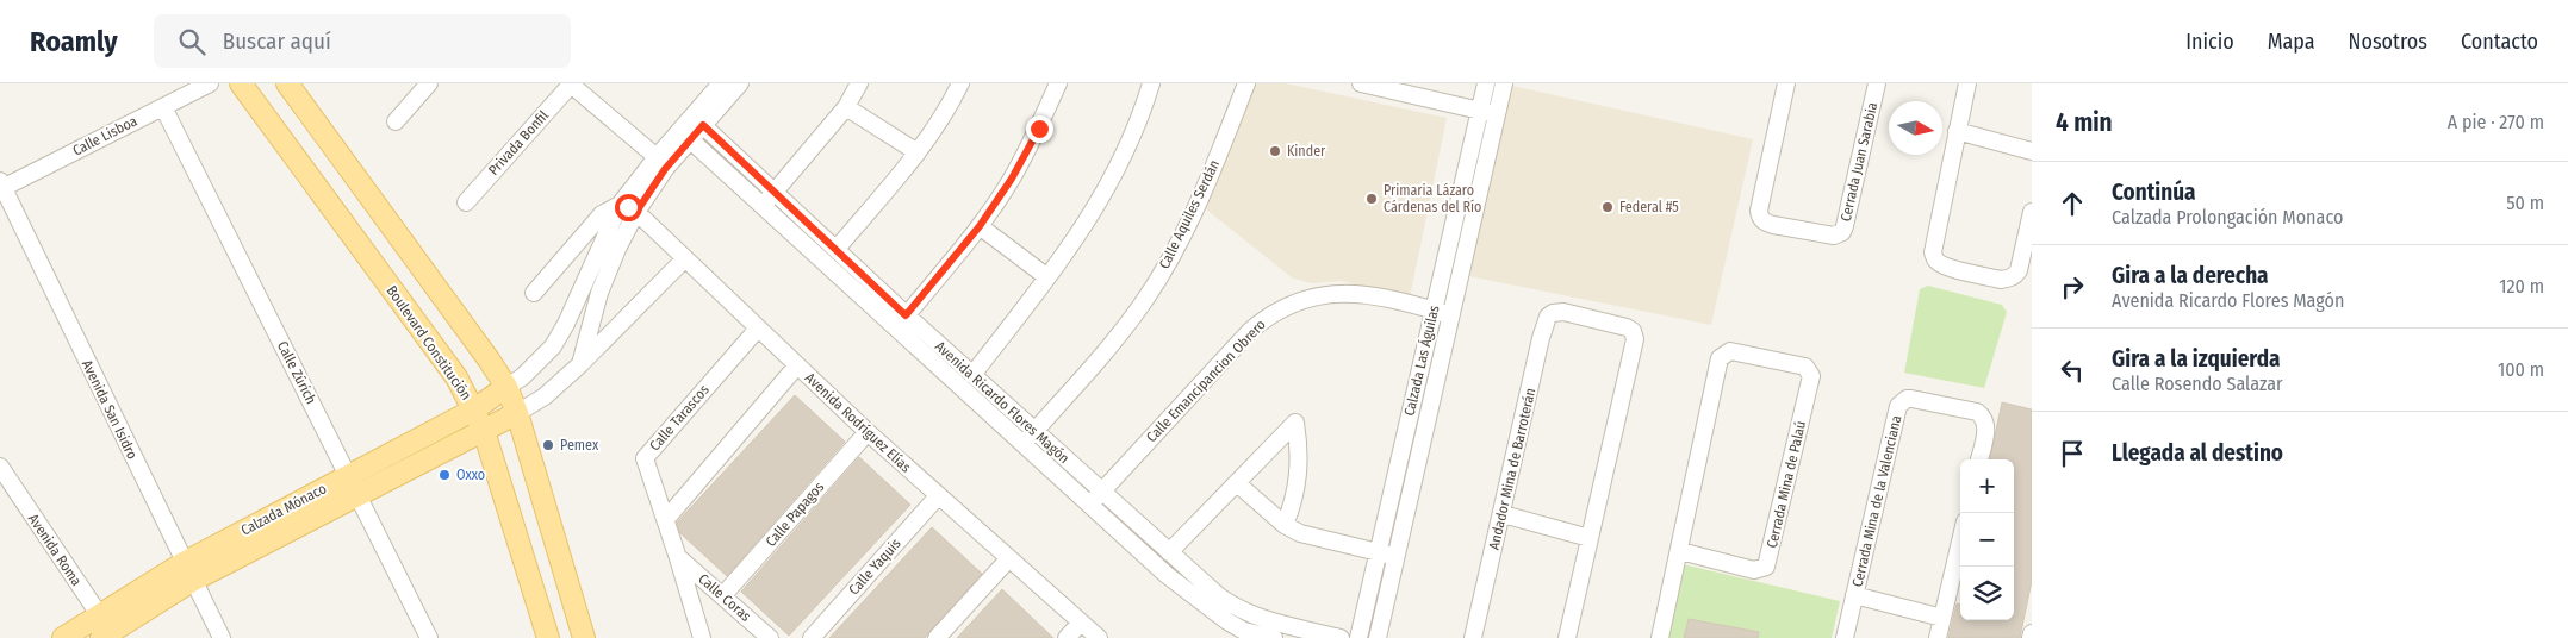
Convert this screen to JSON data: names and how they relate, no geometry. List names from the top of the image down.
{
  "streets": {
    "main road": ["Boulevard Constitución", "Calzada Mónaco"],
    "street": [
      "Calle Lisboa",
      "Privada Bonfil",
      "Cerrada Juan Sarabia",
      "Calle Aquiles Serdán",
      "Calzada Las Águilas",
      "Calle Zúrich",
      "Calle Emancipancion Obrero",
      "Avenida Ricardo Flores Magón",
      "Avenida San Isidro",
      "Calle Tarascos",
      "Avenida Rodríguez Elías",
      "Andador Mina de Barroterán",
      "Cerrada Mina de Palaú",
      "Cerrada Mina de la Valenciana",
      "Calle Papagos",
      "Avenida Roma",
      "Calle Yaquis",
      "Calle Coras"
    ]
  },
  "crossings": [
    ["Calle Lisboa", "Calle Zúrich"],
    ["Calle Lisboa", "Avenida San Isidro"],
    ["Calle Aquiles Serdán", "Avenida Ricardo Flores Magón"],
    ["Boulevard Constitución", "Calzada Mónaco"],
    ["Calzada Las Águilas", "Calle Emancipancion Obrero"],
    ["Calle Zúrich", "Calzada Mónaco"],
    ["Calle Emancipancion Obrero", "Avenida Ricardo Flores Magón"],
    ["Avenida San Isidro", "Calzada Mónaco"],
    ["Calle Tarascos", "Avenida Rodríguez Elías"],
    ["Calle Tarascos", "Calle Coras"],
    ["Avenida Rodríguez Elías", "Calle Papagos"],
    ["Avenida Rodríguez Elías", "Calle Yaquis"],
    ["Calzada Mónaco", "Avenida Roma"],
    ["Calle Papagos", "Calle Coras"]
  ],
  "places": [
    "Kinder",
    "Primaria Lázaro Cárdenas del Río",
    "Federal #5",
    "Pemex",
    "Oxxo"
  ],
  "north": "right",
  "page": {
    "header": "Roamly",
    "search": "Buscar aquí",
    "nav": [
      "Inicio",
      "Mapa",
      "Nosotros",
      "Contacto"
    ],
    "heading": ["4 min", "A pie · 270 m"],
    "list": [
      ["Continúa", "Calzada Prolongación Monaco", "50 m"],
      ["Gira a la derecha", "Avenida Ricardo Flores Magón", "120 m"],
      ["Gira a la izquierda", "Calle Rosendo Salazar", "100 m"],
      "Llegada al destino"
    ],
    "map_buttons": ["+", "−"]
  }
}
